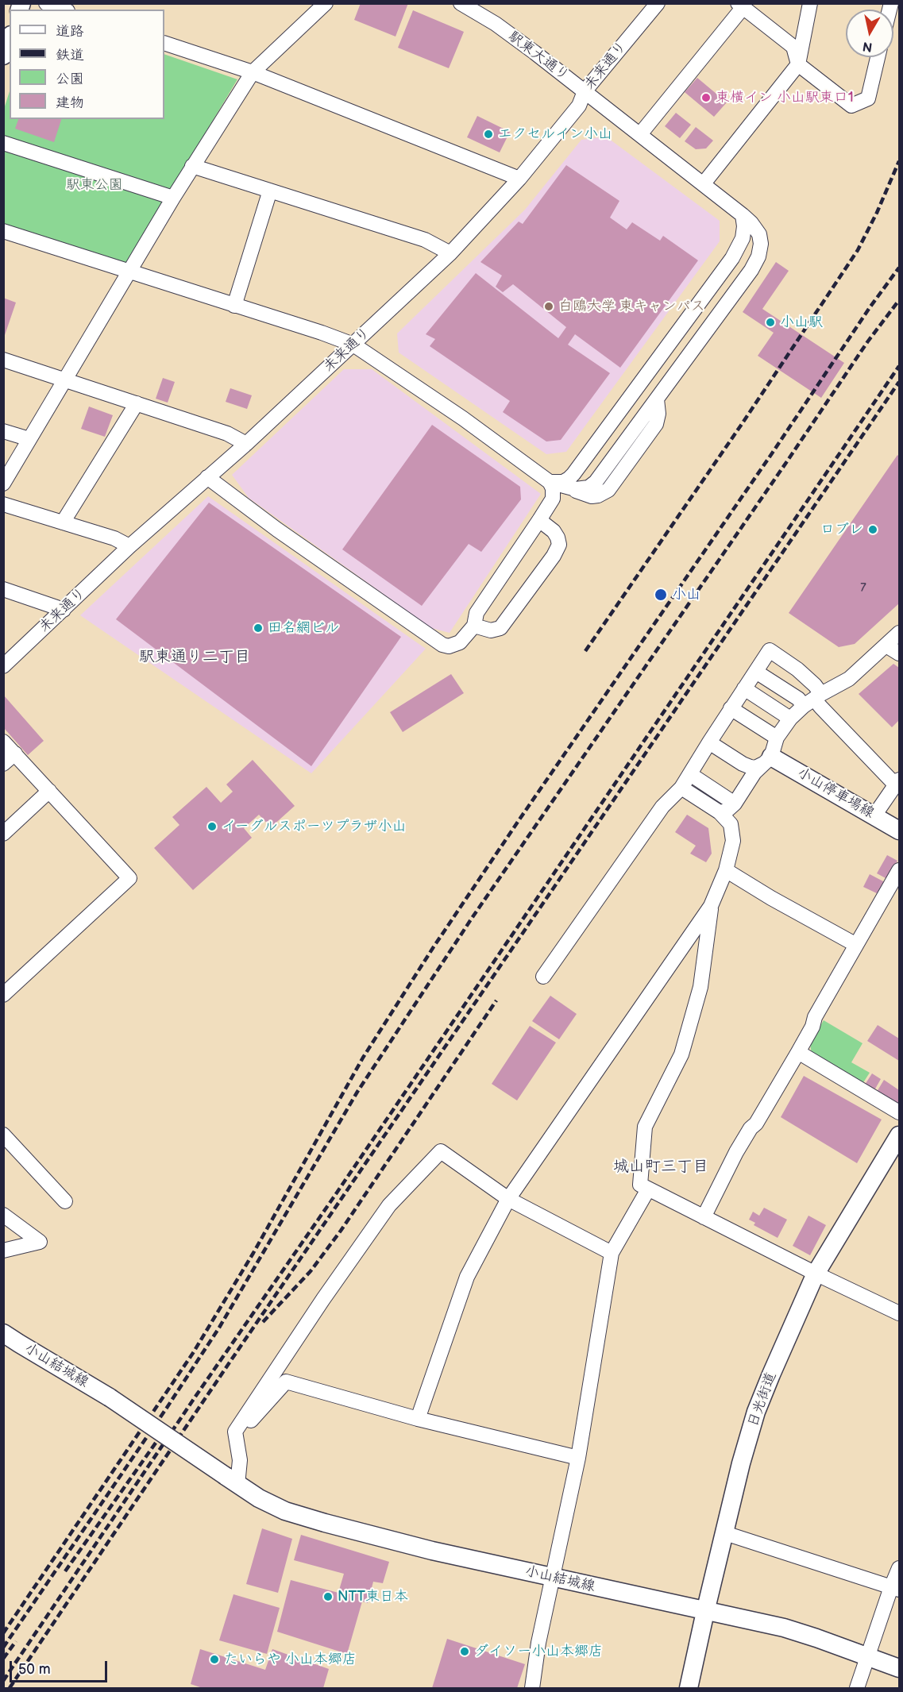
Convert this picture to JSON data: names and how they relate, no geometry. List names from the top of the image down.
{
  "streets": {
    "main road": ["小山停車場線", "小山結城線", "日光街道"],
    "street": ["駅東大通り", "未来通り"]
  },
  "crossings": [
    ["駅東大通り", "未来通り"],
    ["小山結城線", "日光街道"]
  ],
  "districts": ["駅東通り二丁目", "城山町三丁目"],
  "parks": ["駅東公園"],
  "places": [
    "東横イン 小山駅東口1",
    "エクセルイン小山",
    "白鴎大学 東キャンパス",
    "小山駅",
    "ロブレ",
    "小山",
    "田名網ビル",
    "イーグルスポーツプラザ小山",
    "NTT東日本",
    "ダイソー小山本郷店",
    "たいらや 小山本郷店"
  ],
  "house_numbers": ["7"],
  "legend": [
    "道路",
    "鉄道",
    "公園",
    "建物"
  ],
  "scale_bar": "50 m",
  "north": "bottom"
}
